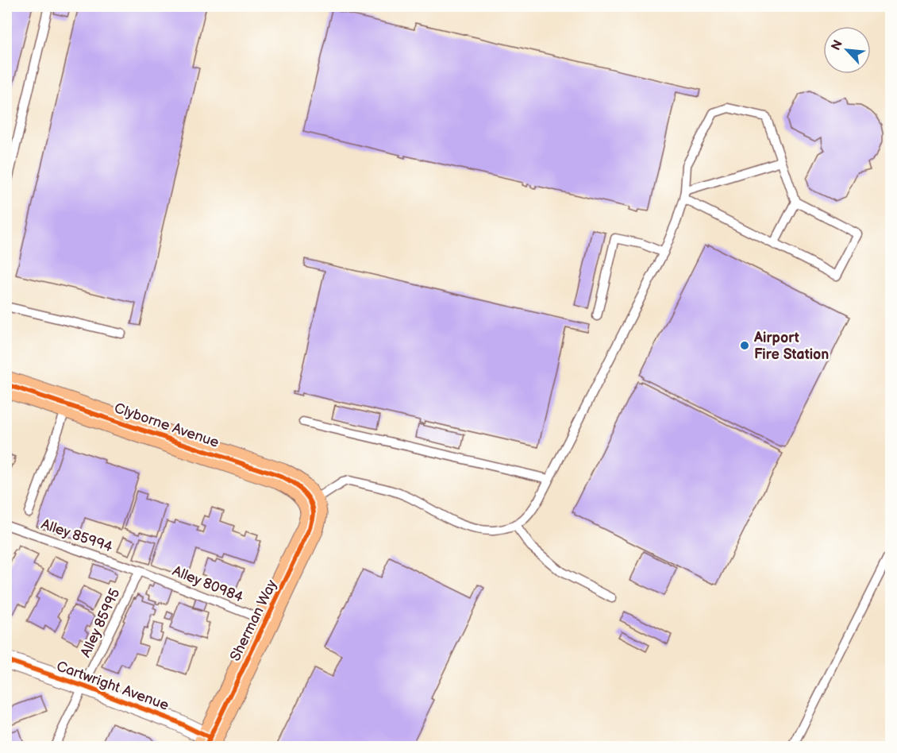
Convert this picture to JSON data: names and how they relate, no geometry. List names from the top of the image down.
{
  "streets": {
    "main road": ["Clyborne Avenue", "Sherman Way"],
    "street": ["Cartwright Avenue"],
    "lane": ["Alley 85994", "Alley 80984", "Alley 85995"]
  },
  "crossings": [
    ["Clyborne Avenue", "Sherman Way"],
    ["Alley 85994", "Alley 80984"],
    ["Alley 85994", "Alley 85995"],
    ["Alley 80984", "Sherman Way"],
    ["Alley 80984", "Alley 85995"],
    ["Sherman Way", "Cartwright Avenue"],
    ["Alley 85995", "Cartwright Avenue"]
  ],
  "places": ["Airport Fire Station"],
  "north": "top left"
}
